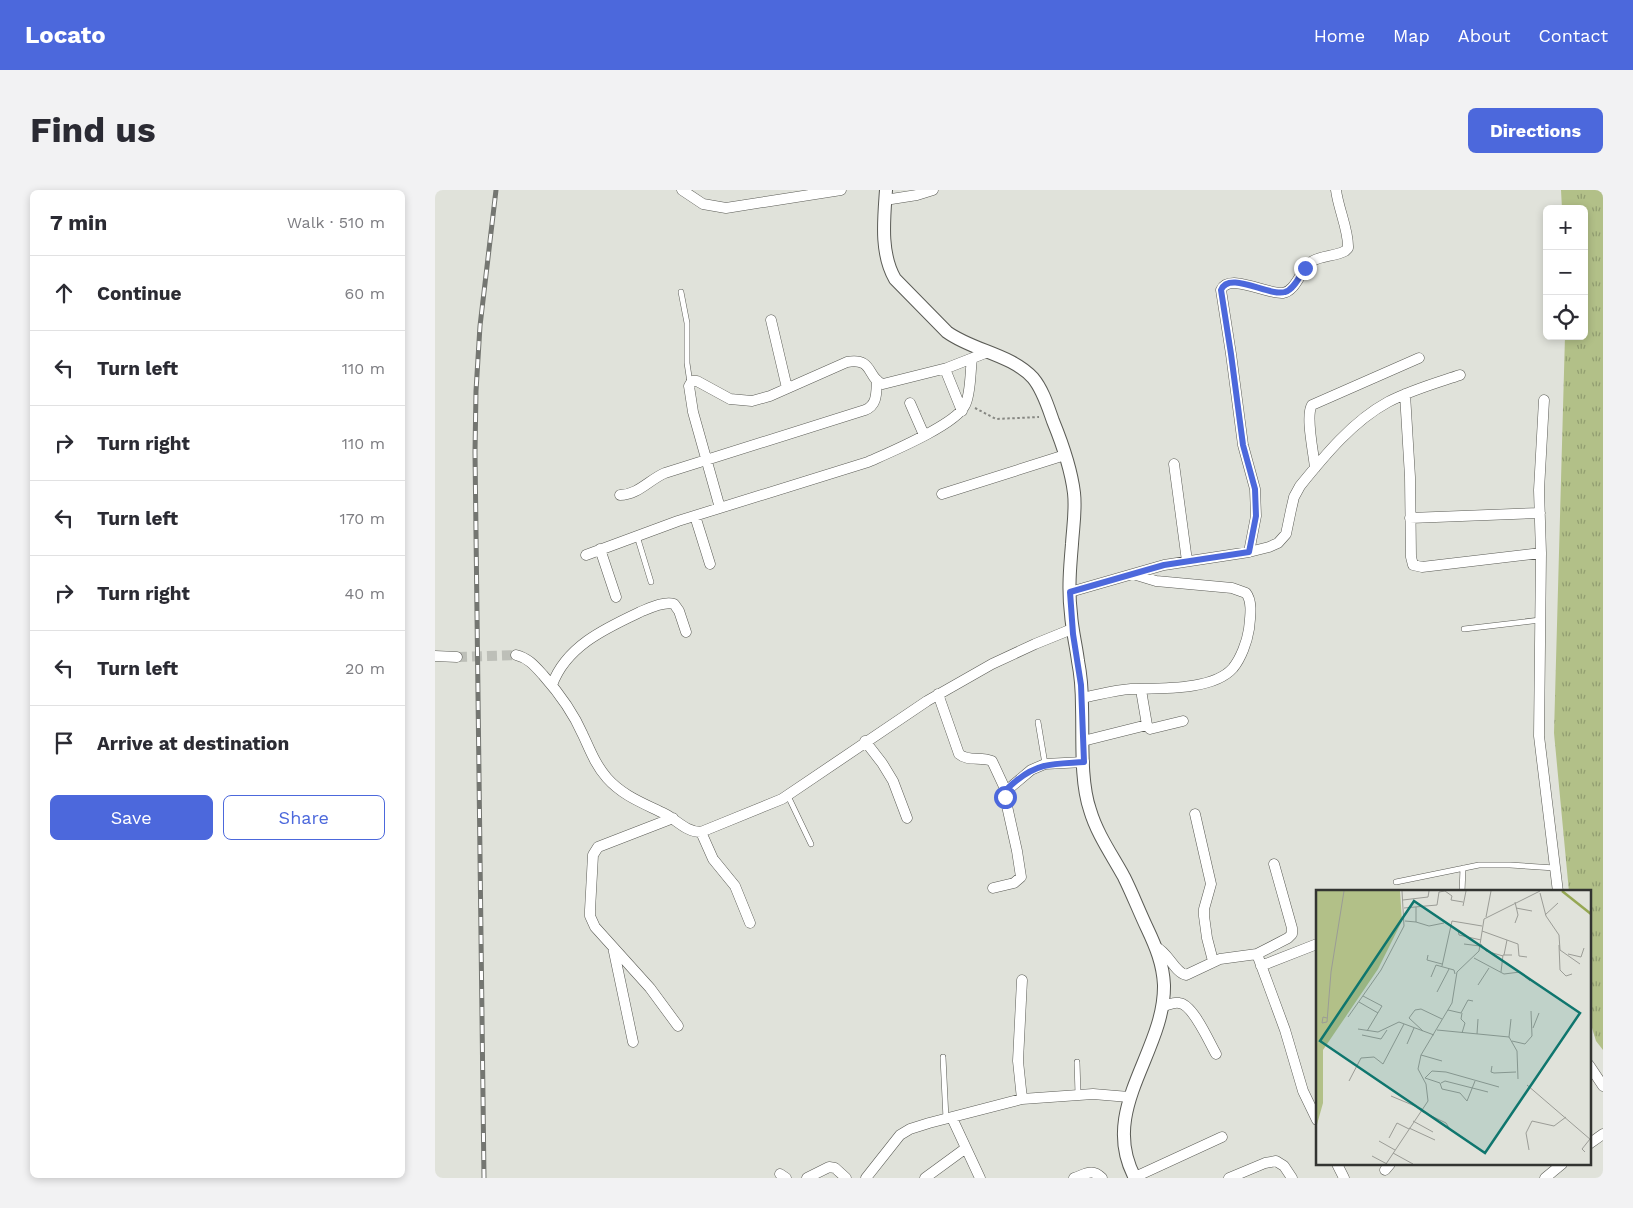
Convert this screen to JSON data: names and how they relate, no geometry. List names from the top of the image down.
{
  "page": {
    "header": "Locato",
    "nav": [
      "Home",
      "Map",
      "About",
      "Contact"
    ],
    "buttons": [
      "Directions",
      ["Save", "Share"]
    ],
    "title": "Find us",
    "heading": ["7 min", "Walk · 510 m"],
    "map_buttons": ["+", "−"],
    "list": [
      ["Continue", "60 m"],
      ["Turn left", "110 m"],
      ["Turn right", "110 m"],
      ["Turn left", "170 m"],
      ["Turn right", "40 m"],
      ["Turn left", "20 m"],
      "Arrive at destination"
    ]
  }
}
